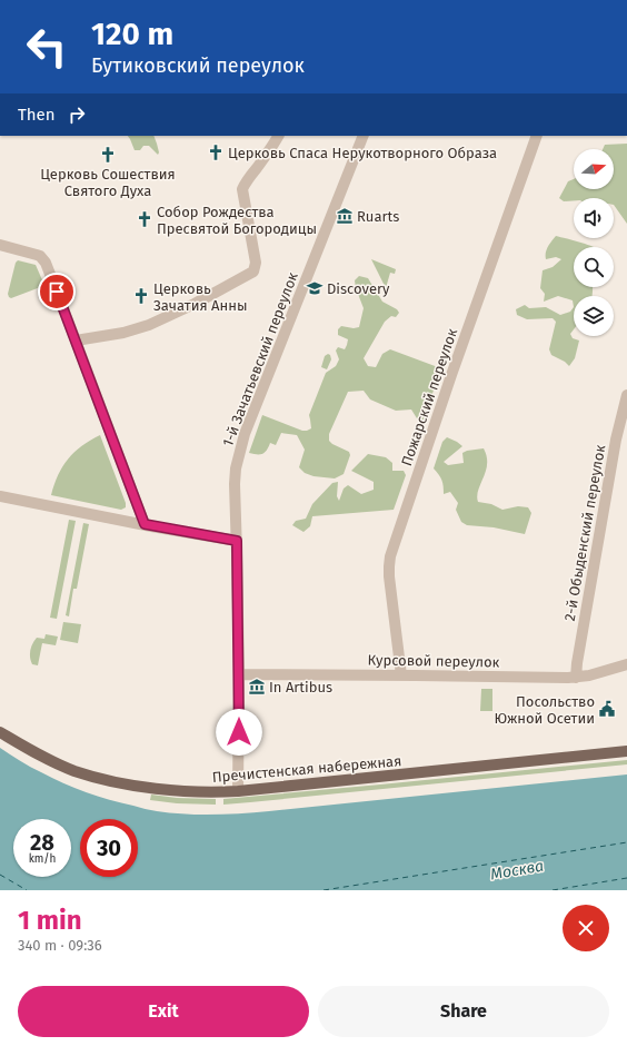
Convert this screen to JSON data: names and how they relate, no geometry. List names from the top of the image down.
{
  "streets": {
    "main road": ["Пречистенская набережная"],
    "street": [
      "1-й Зачатьевский переулок",
      "Пожарский переулок",
      "2-й Обыденский переулок",
      "Курсовой переулок"
    ]
  },
  "crossings": [
    ["1-й Зачатьевский переулок", "Курсовой переулок"],
    ["1-й Зачатьевский переулок", "Пречистенская набережная"],
    ["Пожарский переулок", "Курсовой переулок"],
    ["2-й Обыденский переулок", "Курсовой переулок"]
  ],
  "water": ["Москва"],
  "places": {
    "church": [
      "Церковь Спаса Нерукотворного Образа",
      "Церковь Сошествия Святого Духа",
      "Собор Рождества Пресвятой Богородицы",
      "Церковь Зачатия Анны"
    ],
    "museum": ["Ruarts", "In Artibus"],
    "school or university": ["Discovery"],
    "public building": ["Посольство Южной Осетии"]
  },
  "north": "right",
  "page": {
    "turn": ["120 m", "Бутиковский переулок"],
    "then": "Then",
    "speed": "28 km/h",
    "limit": "30",
    "heading": ["1 min", "340 m · 09:36"],
    "buttons": ["Exit", "Share"]
  }
}
